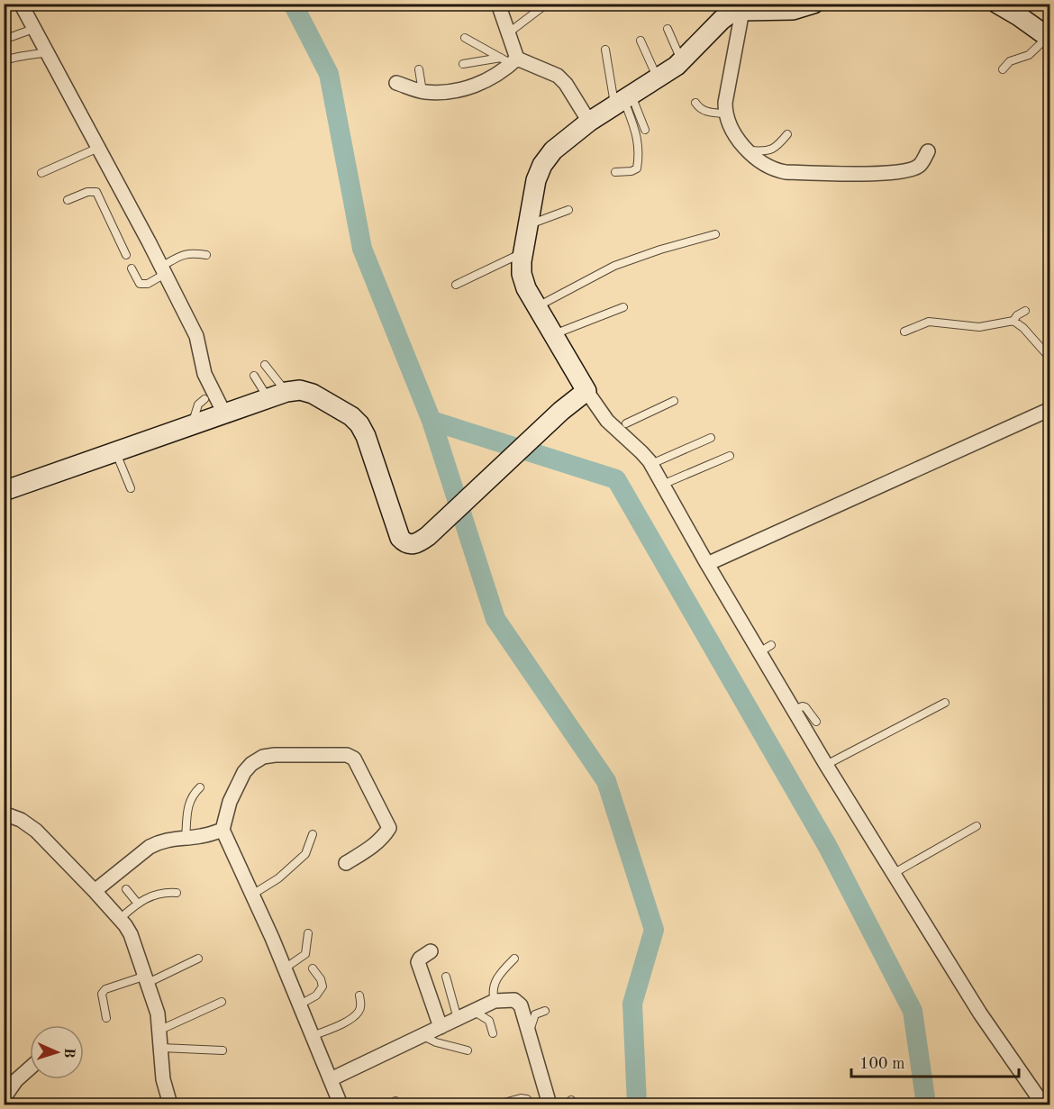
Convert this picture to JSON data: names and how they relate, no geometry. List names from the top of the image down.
{
  "scale_bar": "100 m",
  "north": "right"
}
